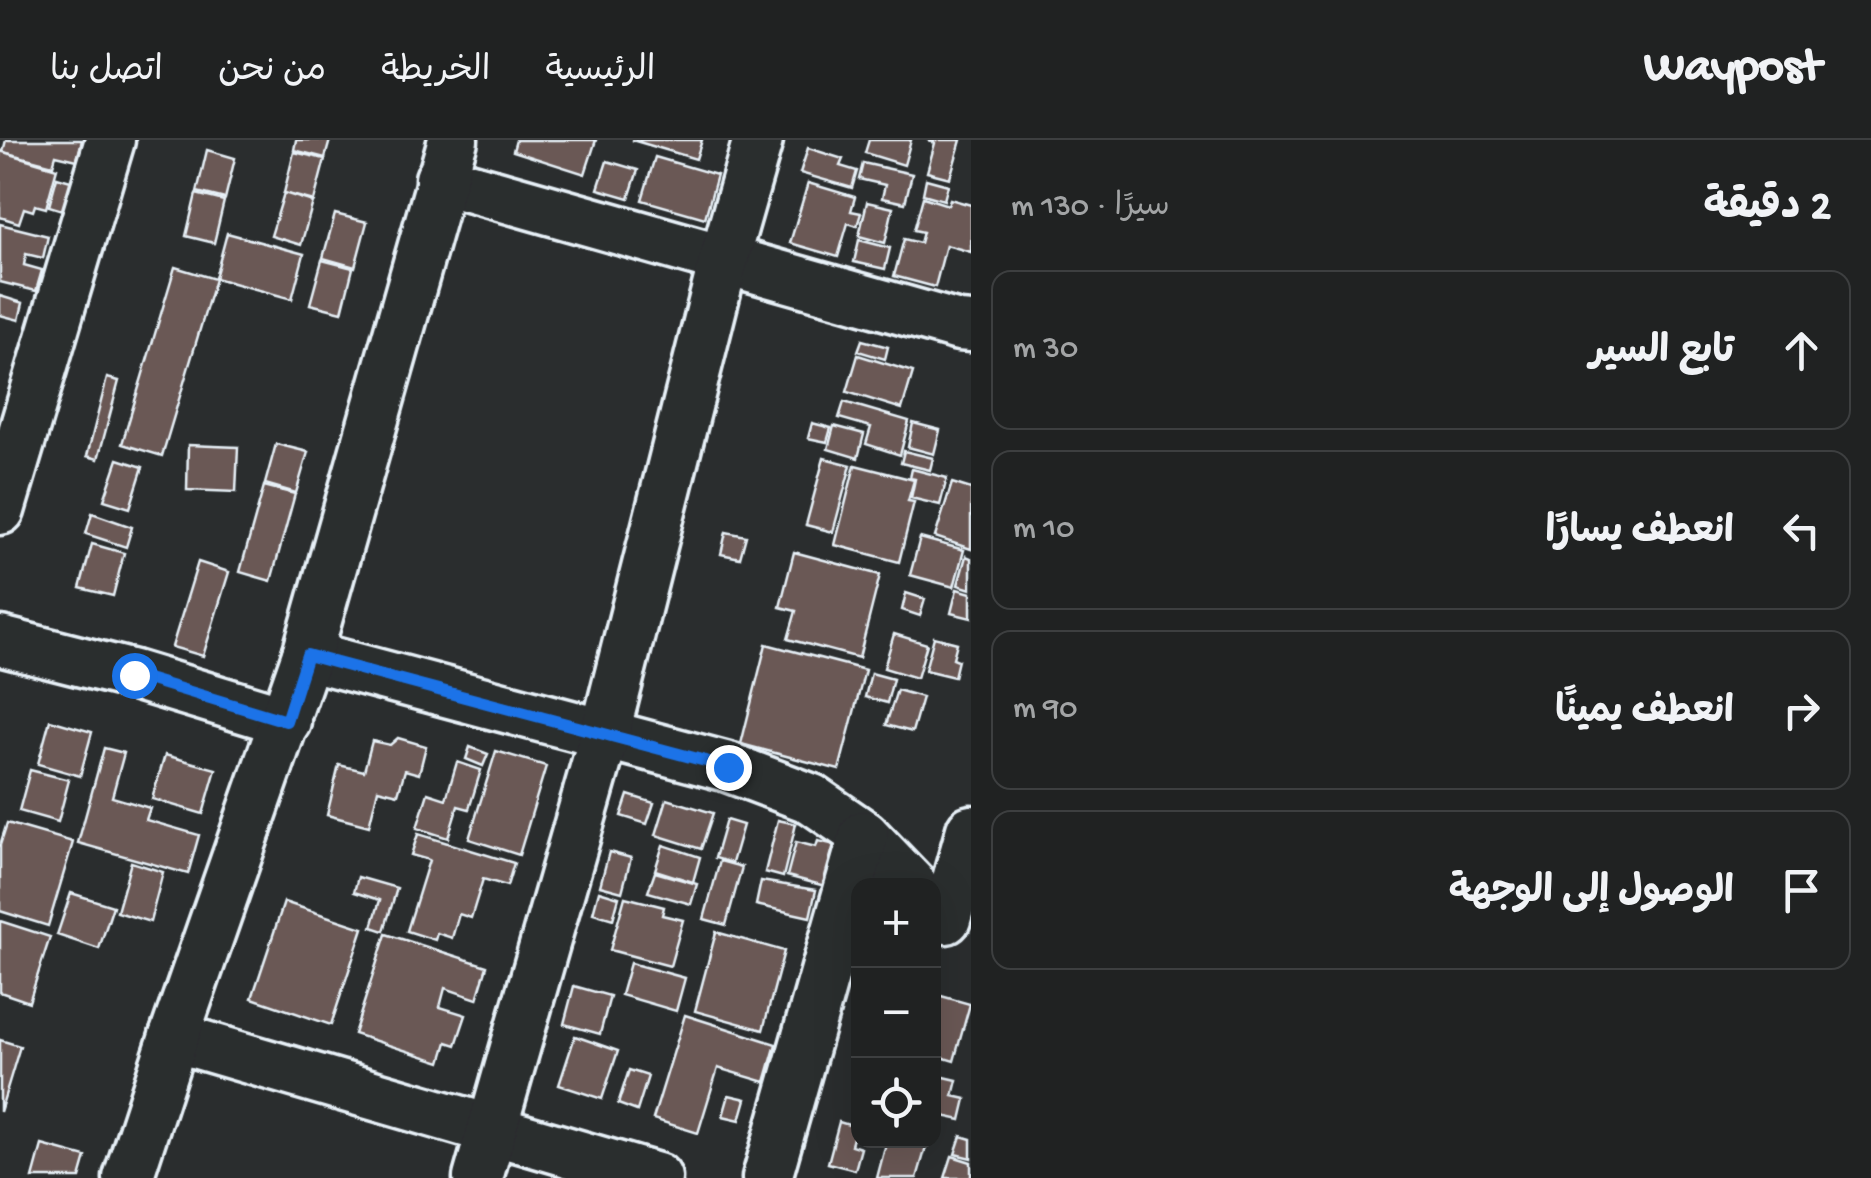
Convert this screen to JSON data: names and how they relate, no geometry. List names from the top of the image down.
{
  "page": {
    "header": "Waypost",
    "nav": [
      "الرئيسية",
      "الخريطة",
      "من نحن",
      "اتصل بنا"
    ],
    "heading": ["2 دقيقة", "سيرًا · 130 m"],
    "list": [
      ["تابع السير", "30 m"],
      ["انعطف يسارًا", "10 m"],
      ["انعطف يمينًا", "90 m"],
      "الوصول إلى الوجهة"
    ],
    "map_buttons": ["+", "−"]
  }
}
